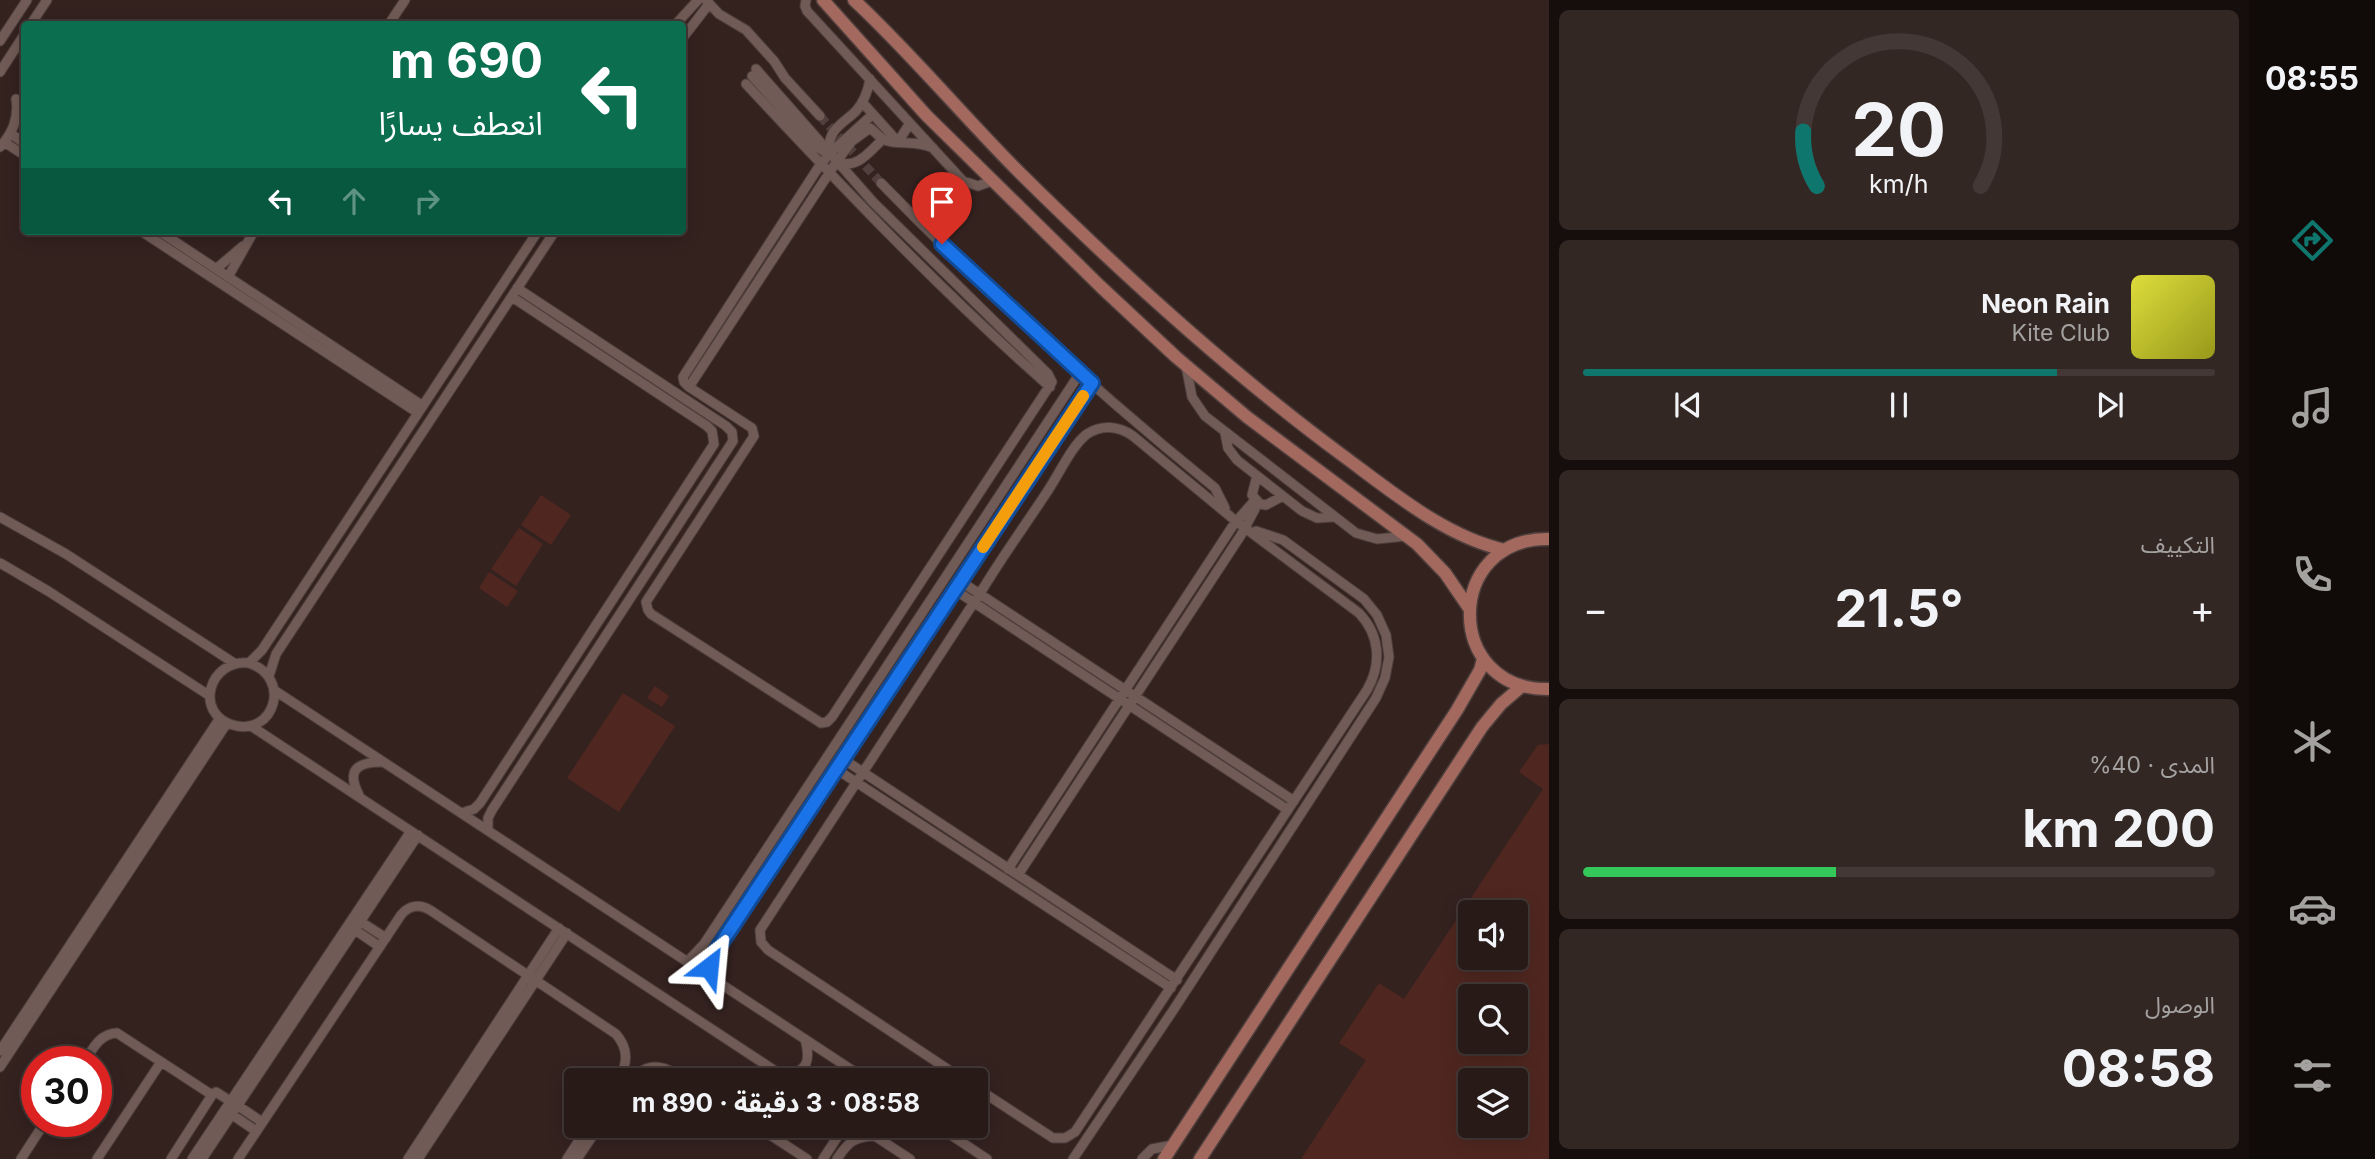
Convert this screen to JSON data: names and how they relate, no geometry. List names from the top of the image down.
{
  "page": {
    "tabs": "08:55",
    "turn": ["690 m", "انعطف يسارًا"],
    "song": ["Neon Rain", "Kite Club"],
    "tile": [
      "التكييف",
      ["المدى · 40%", "200 km"],
      ["الوصول", "08:58"]
    ],
    "heat": ["−", "21.5°", "+"],
    "limit": "30",
    "trip": "08:58 · 3 دقيقة · 890 m",
    "gauge": ["20", "km/h"]
  }
}
